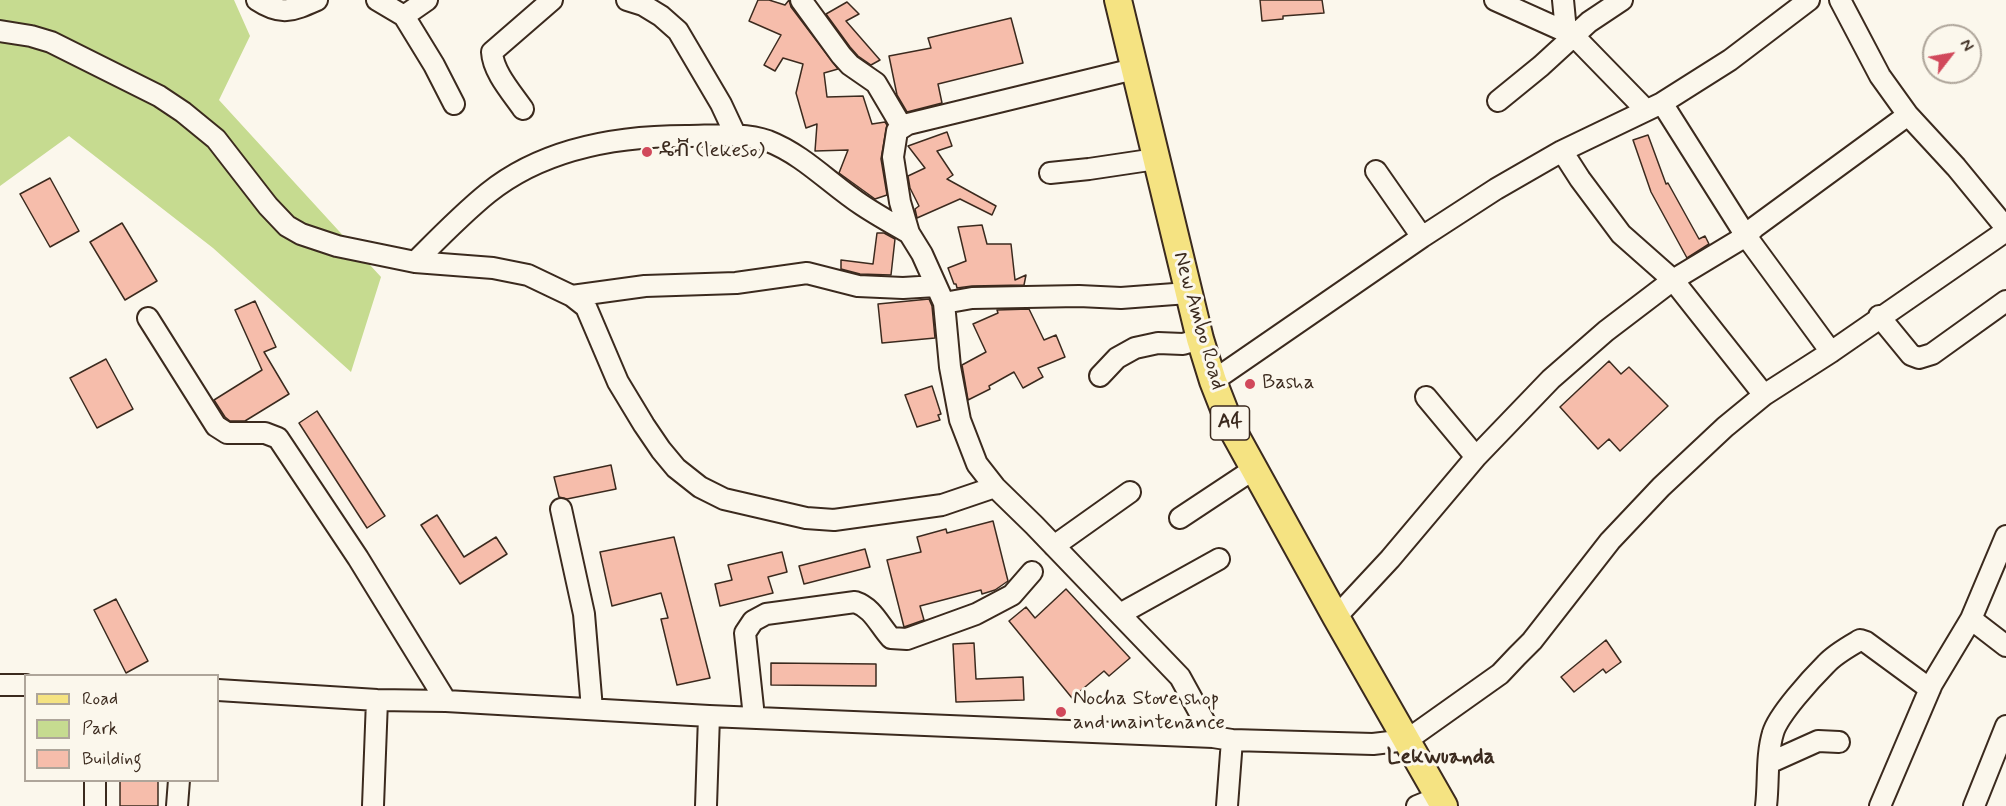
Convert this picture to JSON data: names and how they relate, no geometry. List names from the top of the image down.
{
  "streets": {
    "main road": ["New Ambo Road", "A4"]
  },
  "districts": ["Lekwuanda"],
  "places": ["ዴቭ (lekeso)", "Basha", "Nocha Stove shop and maintenance"],
  "legend": ["Road", "Park", "Building"],
  "north": "top right"
}
